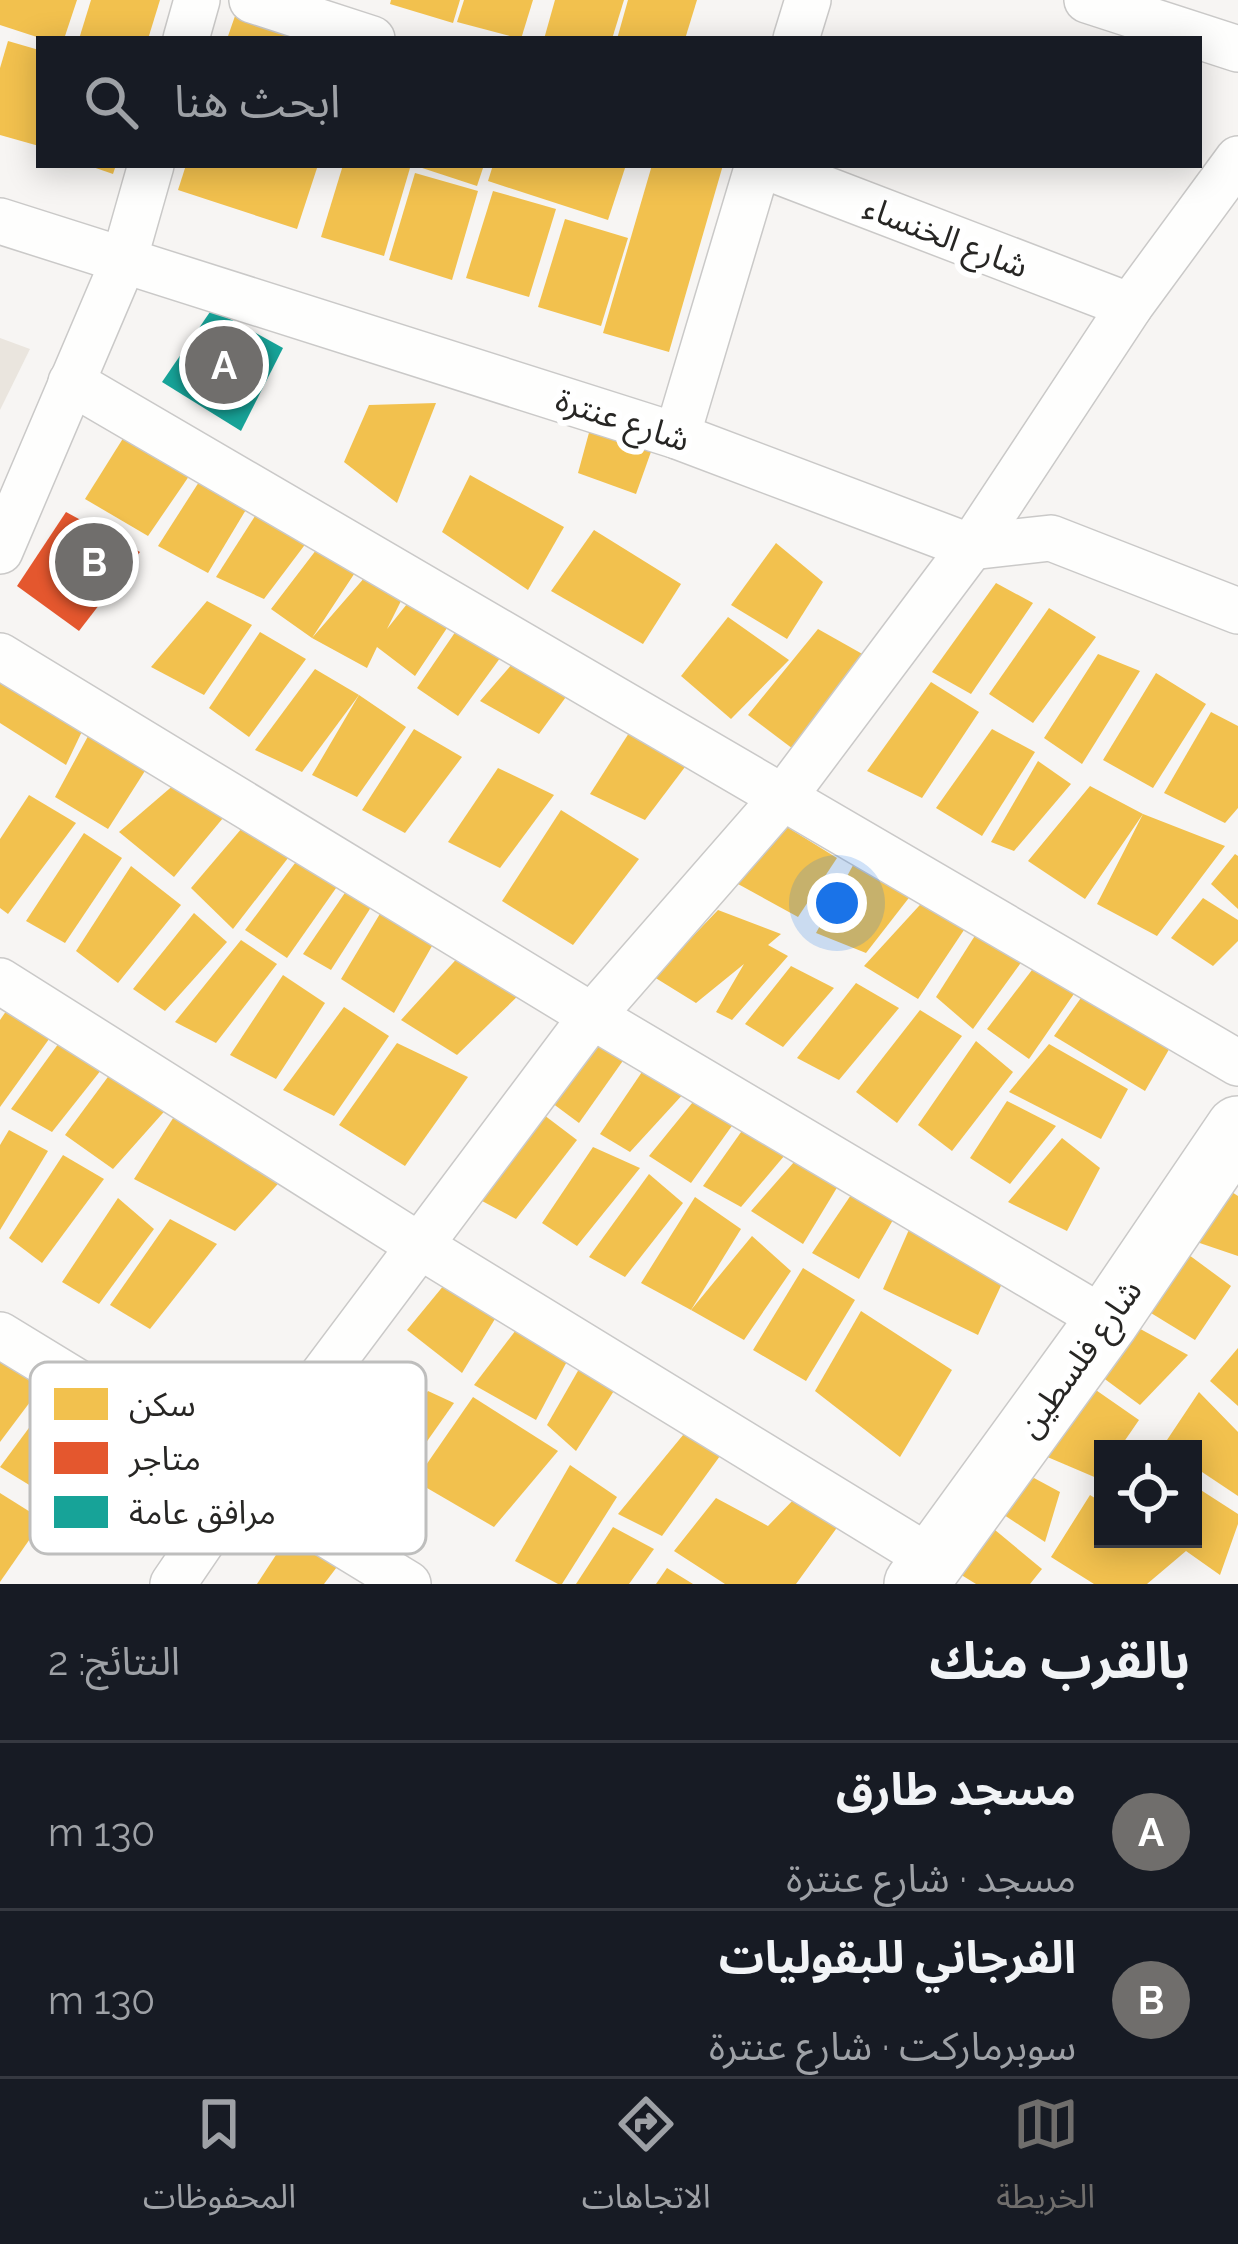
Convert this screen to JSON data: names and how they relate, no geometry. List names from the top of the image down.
{
  "streets": {
    "street": ["شارع الخنساء", "شارع عنترة", "شارع فلسطين"]
  },
  "legend": ["سكن", "متاجر", "مرافق عامة"],
  "page": {
    "search": "ابحث هنا",
    "pins": ["A", "B"],
    "heading": ["بالقرب منك", "النتائج: 2"],
    "list": [
      {
        "mark": "A",
        "name": "مسجد طارق",
        "note": "مسجد · شارع عنترة",
        "value": "130 m"
      },
      {
        "mark": "B",
        "name": "الفرجاني للبقوليات",
        "note": "سوبرماركت · شارع عنترة",
        "value": "130 m"
      }
    ],
    "nav": ["الخريطة", "الاتجاهات", "المحفوظات"]
  }
}
